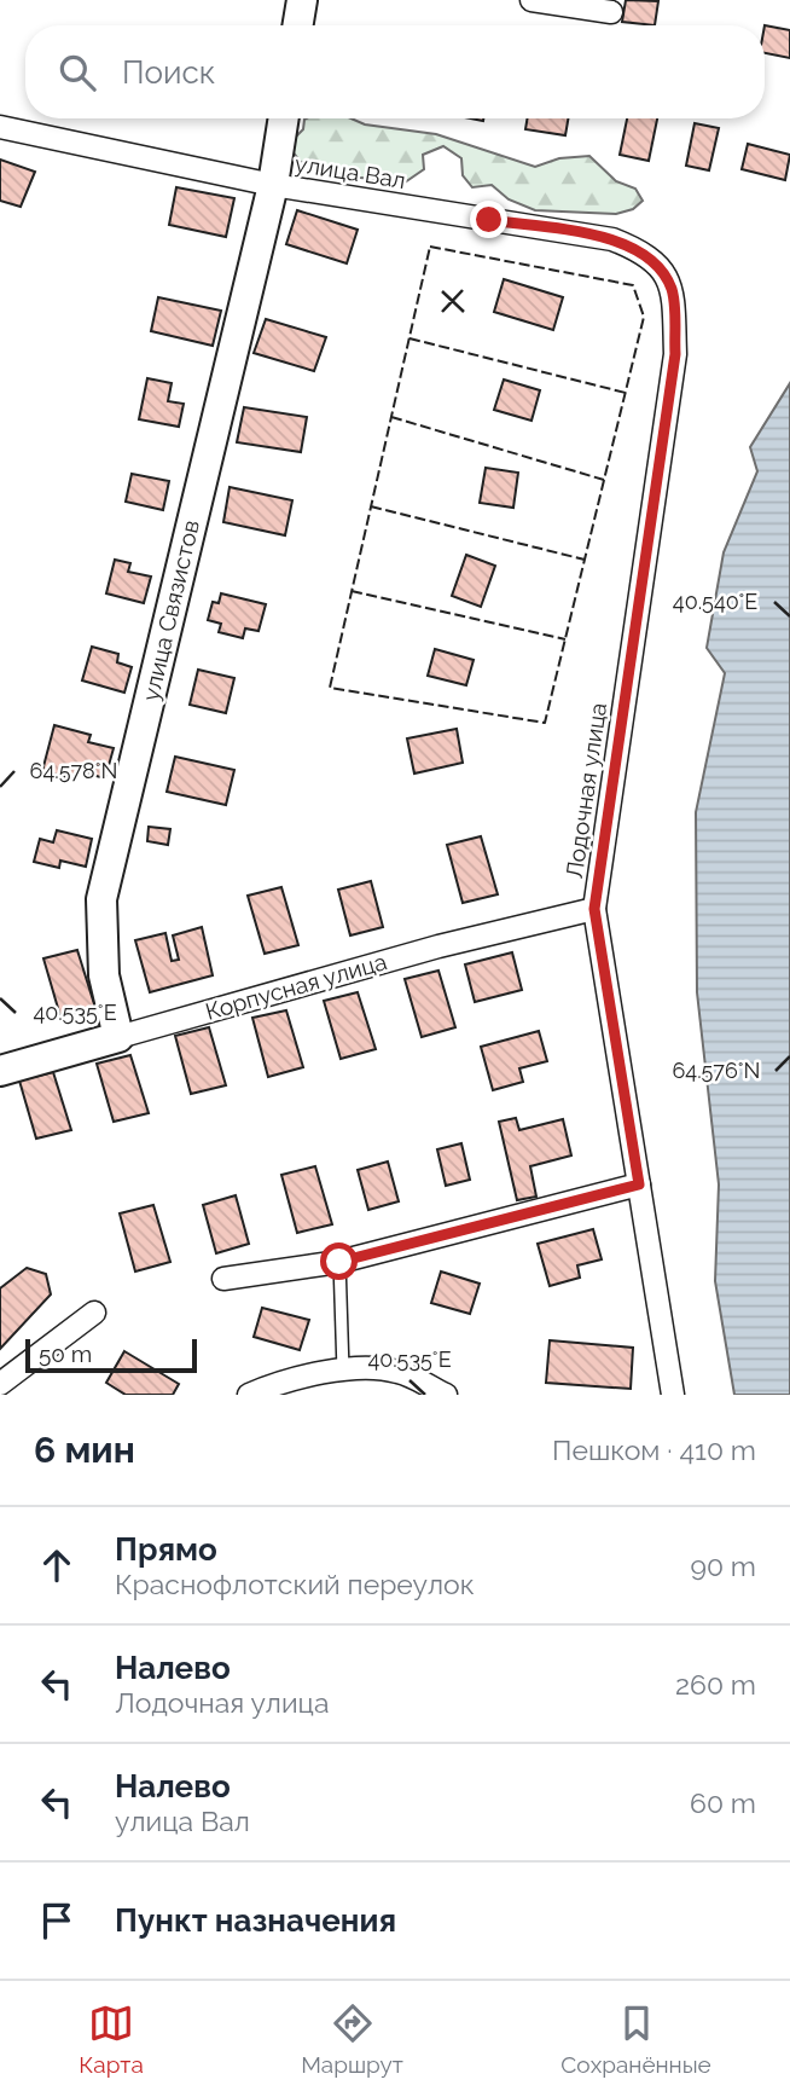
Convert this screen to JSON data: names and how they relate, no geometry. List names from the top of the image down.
{
  "streets": {
    "street": [
      "улица Вал",
      "улица Связистов",
      "Лодочная улица",
      "Корпусная улица"
    ]
  },
  "crossings": [
    ["улица Вал", "улица Связистов"],
    ["улица Вал", "Лодочная улица"],
    ["улица Связистов", "Корпусная улица"],
    ["Лодочная улица", "Корпусная улица"]
  ],
  "scale_bar": "50 m",
  "page": {
    "search": "Поиск",
    "scale": "50 m",
    "heading": ["6 мин", "Пешком · 410 m"],
    "list": [
      ["Прямо", "Краснофлотский переулок", "90 m"],
      ["Налево", "Лодочная улица", "260 m"],
      ["Налево", "улица Вал", "60 m"],
      "Пункт назначения"
    ],
    "nav": ["Карта", "Маршрут", "Сохранённые"]
  },
  "coordinates": [
    "40.540°E",
    "64.578°N",
    "40.535°E",
    "64.576°N"
  ]
}
